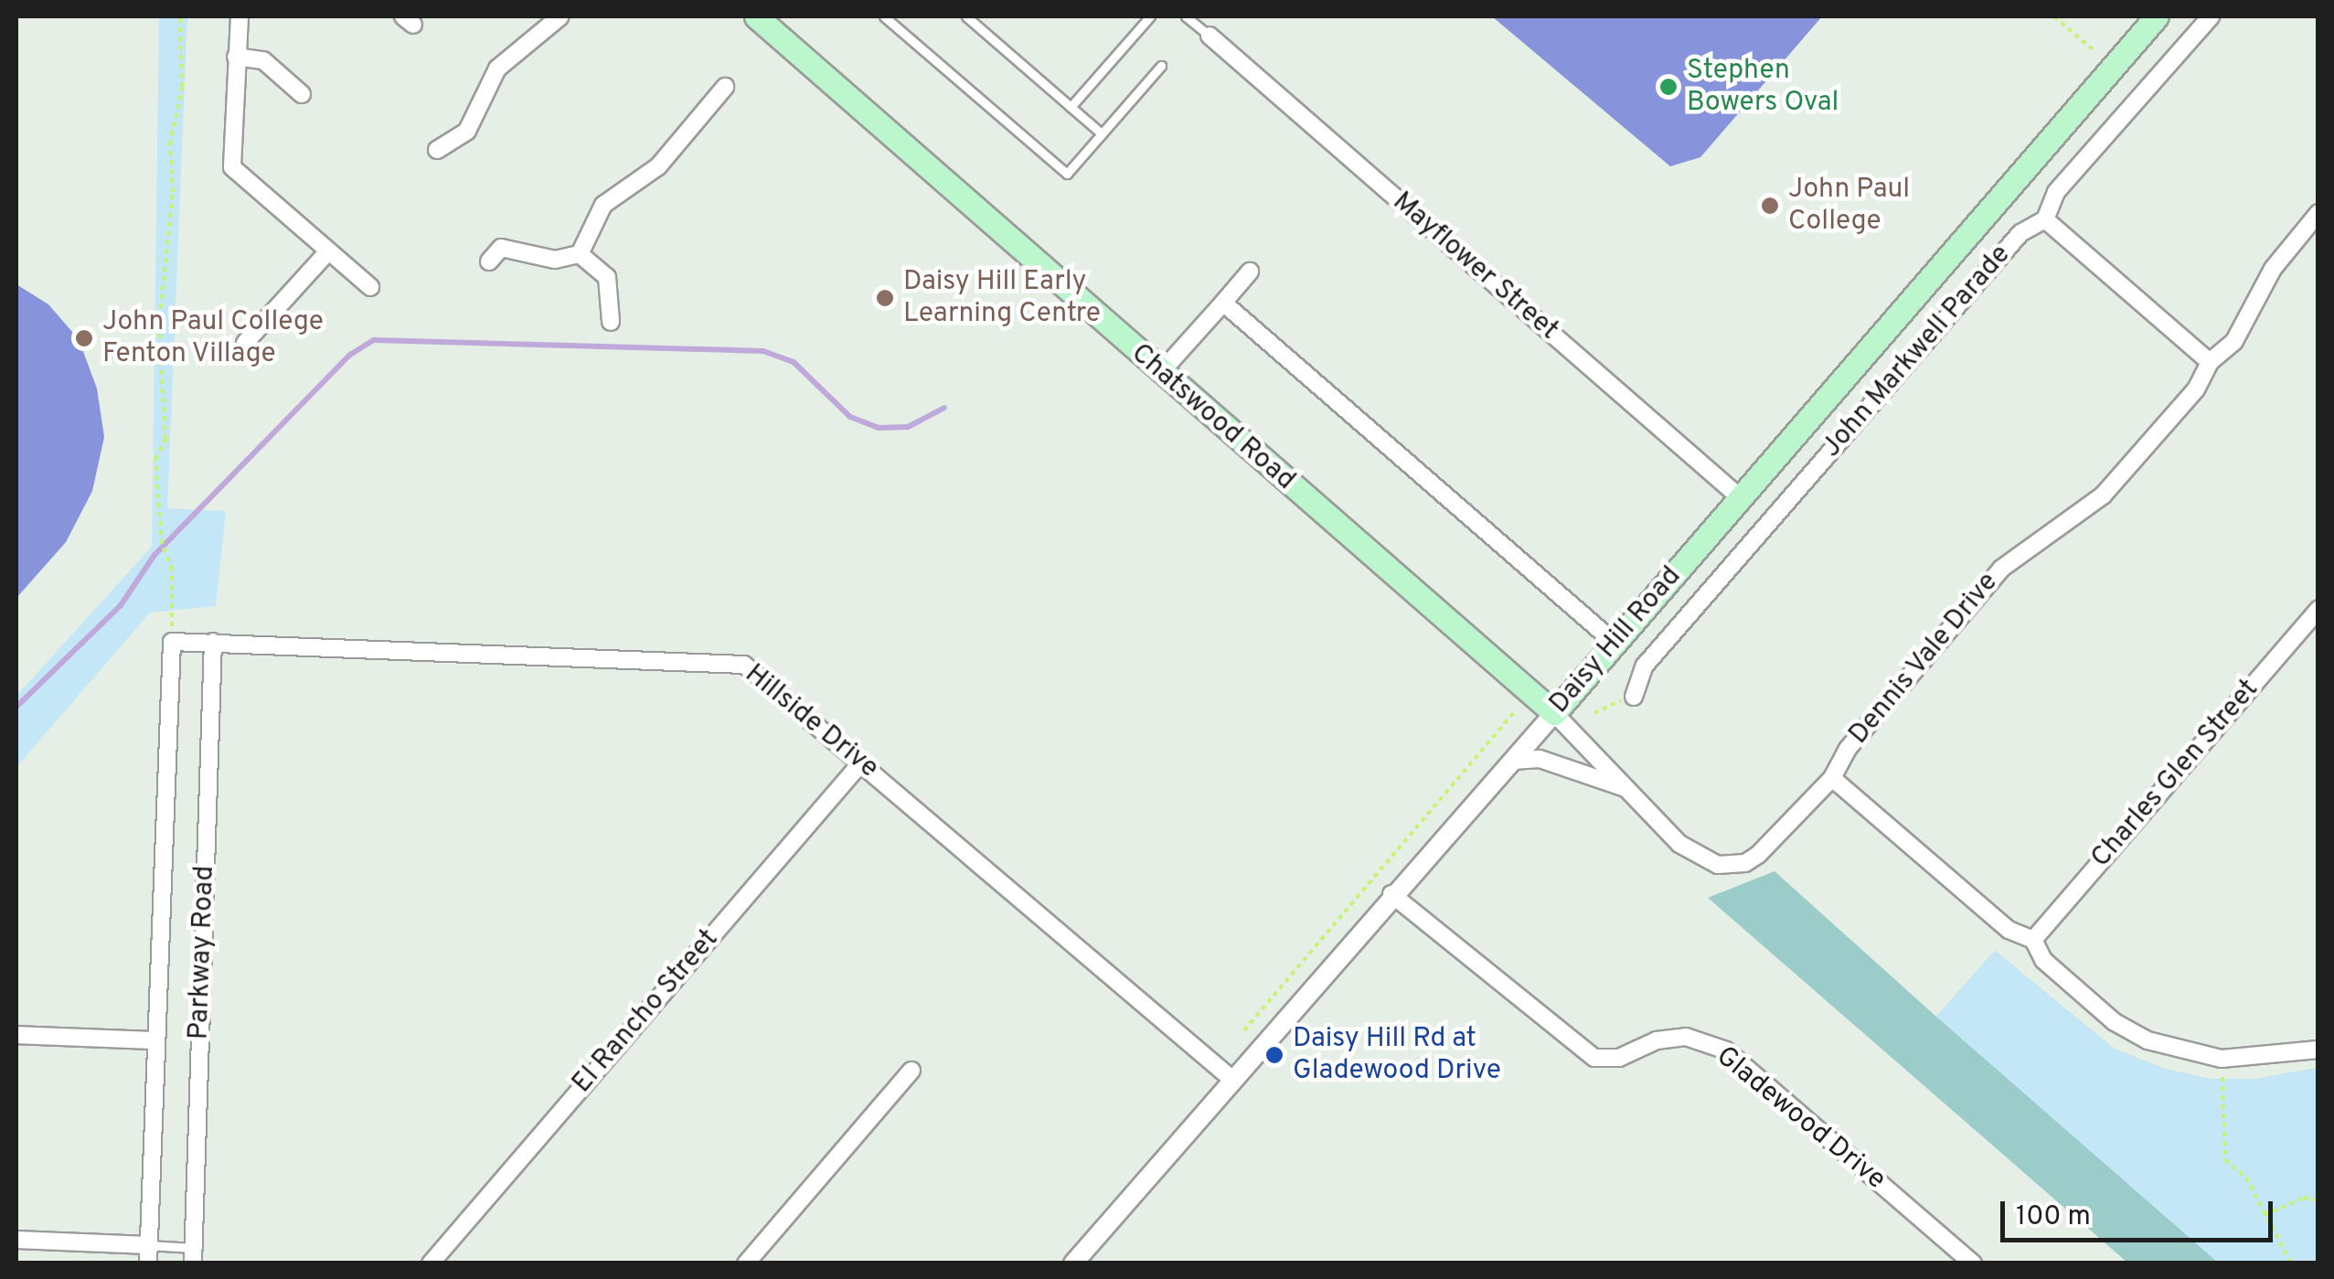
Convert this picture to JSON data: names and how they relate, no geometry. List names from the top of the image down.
{
  "streets": {
    "main road": ["Chatswood Road", "Daisy Hill Road"],
    "street": [
      "Mayflower Street",
      "John Markwell Parade",
      "Dennis Vale Drive",
      "Hillside Drive",
      "Charles Glen Street",
      "Parkway Road",
      "El Rancho Street",
      "Gladewood Drive"
    ]
  },
  "crossings": [
    ["Mayflower Street", "Daisy Hill Road"],
    ["Chatswood Road", "Daisy Hill Road"],
    ["Chatswood Road", "Dennis Vale Drive"],
    ["Daisy Hill Road", "Hillside Drive"],
    ["Daisy Hill Road", "Gladewood Drive"],
    ["Hillside Drive", "Parkway Road"],
    ["Hillside Drive", "El Rancho Street"]
  ],
  "places": [
    "Stephen Bowers Oval",
    "John Paul College",
    "Daisy Hill Early Learning Centre",
    "John Paul College Fenton Village",
    "Daisy Hill Rd at Gladewood Drive"
  ],
  "scale_bar": "100 m"
}
